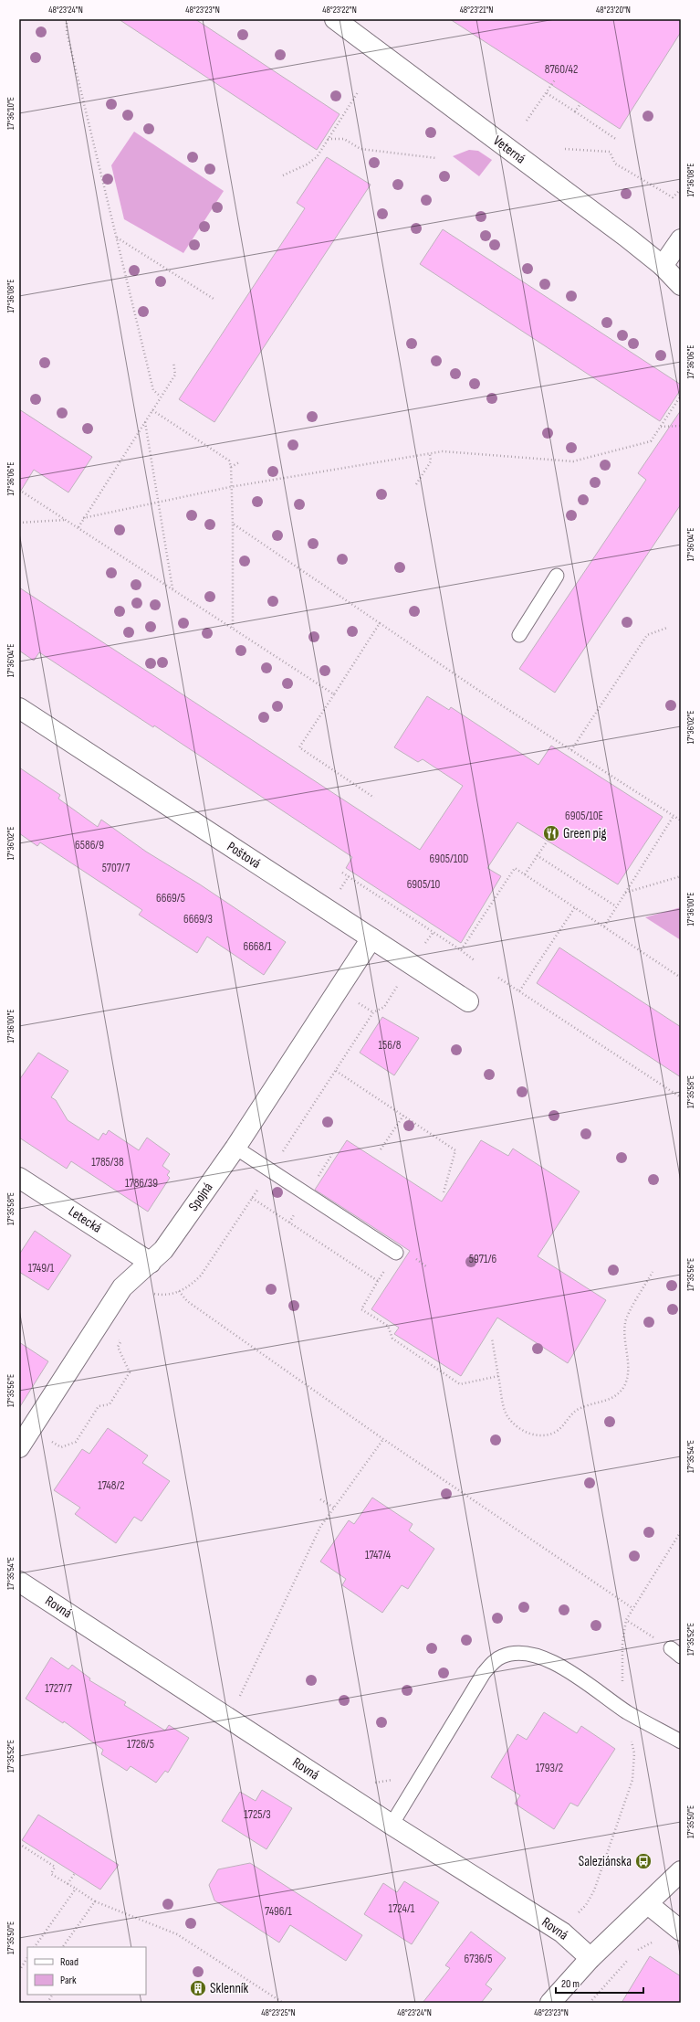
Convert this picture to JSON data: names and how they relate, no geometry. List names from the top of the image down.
{
  "streets": {
    "street": [
      "Veterná",
      "Poštová",
      "Spojná",
      "Letecká",
      "Rovná"
    ]
  },
  "crossings": [
    ["Poštová", "Spojná"],
    ["Spojná", "Letecká"]
  ],
  "places": {
    "restaurant": ["Green pig"],
    "bus stop": ["Saleziánska"],
    "building": ["Sklenník"]
  },
  "house_numbers": [
    "8760/42",
    "6905/10E",
    "6586/9",
    "6905/10D",
    "5707/7",
    "6905/10",
    "6669/5",
    "6669/3",
    "6668/1",
    "156/8",
    "1785/38",
    "1786/39",
    "5971/6",
    "1749/1",
    "1748/2",
    "1747/4",
    "1727/7",
    "1726/5",
    "1793/2",
    "1725/3",
    "1724/1",
    "7496/1",
    "6736/5"
  ],
  "legend": ["Road", "Park"],
  "scale_bar": "20 m",
  "coordinates": [
    "48°23'24\"N",
    "48°23'23\"N",
    "48°23'22\"N",
    "48°23'21\"N",
    "48°23'20\"N",
    "17°36'10\"E",
    "17°36'08\"E",
    "17°36'06\"E",
    "17°36'04\"E",
    "17°36'02\"E",
    "17°36'00\"E",
    "17°35'58\"E",
    "17°35'56\"E",
    "17°35'54\"E",
    "17°35'52\"E",
    "17°35'50\"E",
    "48°23'25\"N"
  ]
}
